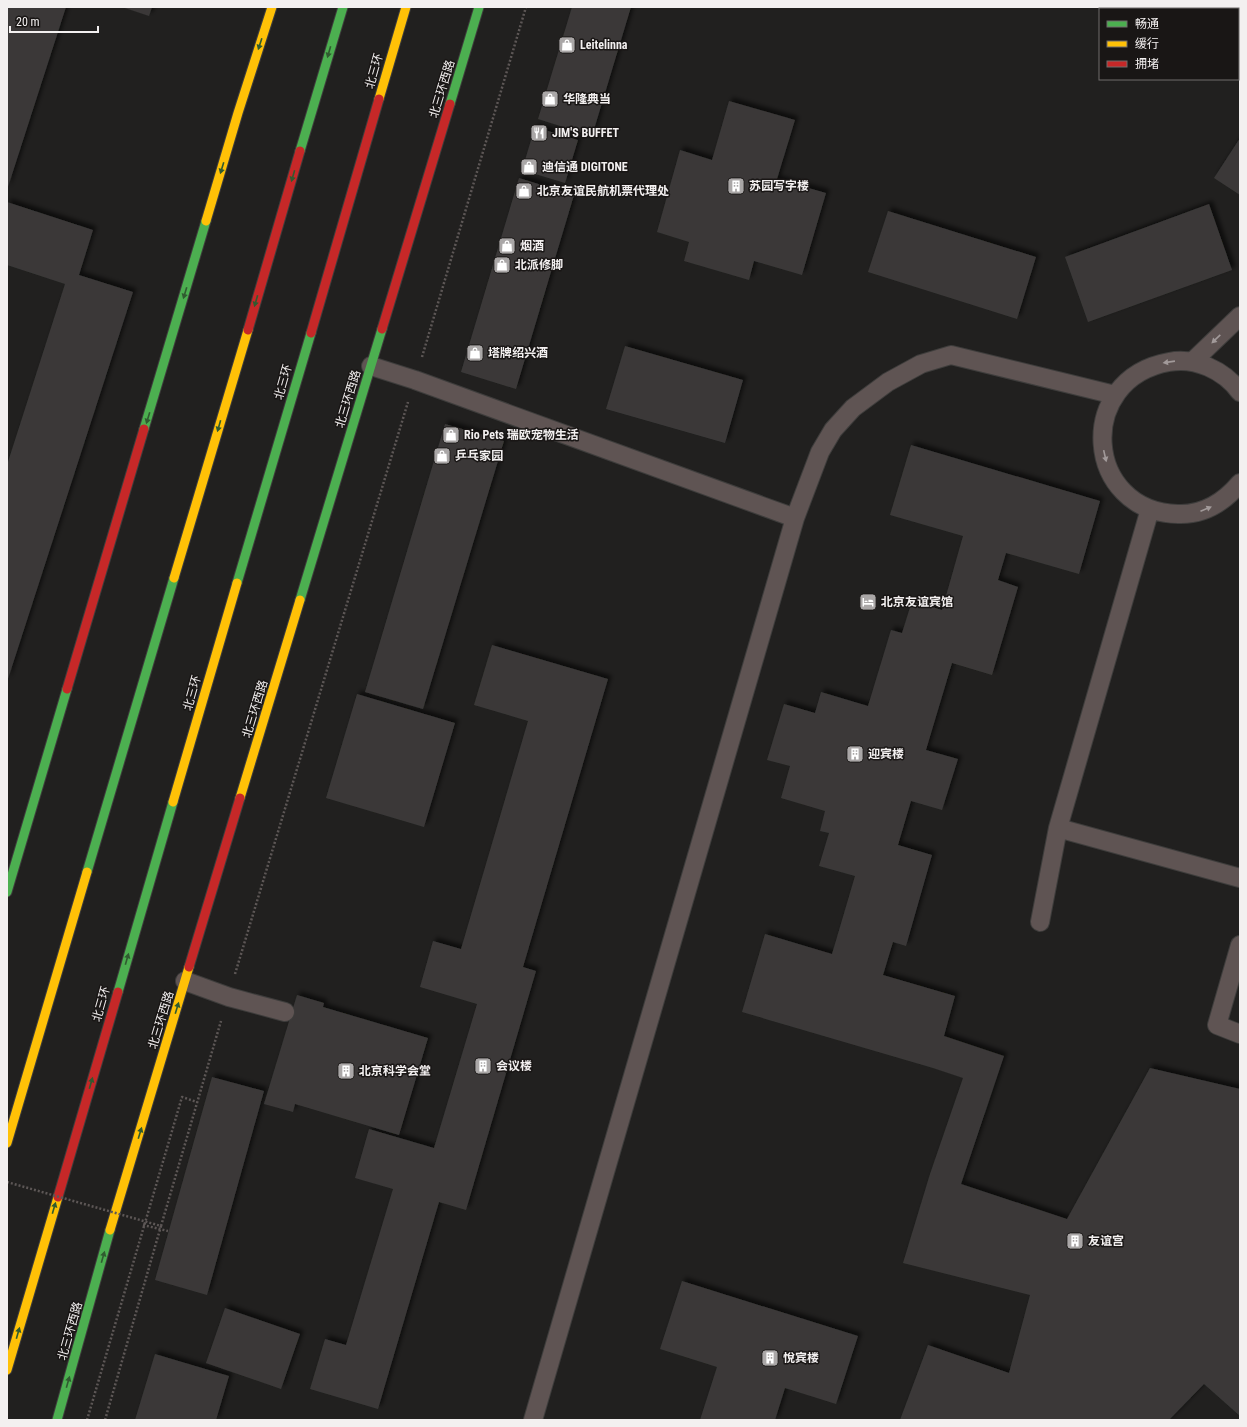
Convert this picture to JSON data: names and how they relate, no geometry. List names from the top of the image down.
{
  "streets": {
    "main road": ["北三环", "北三环西路"]
  },
  "places": {
    "shop": [
      "Leitelinna",
      "华隆典当",
      "迪信通 DIGITONE",
      "北京友谊民航机票代理处",
      "烟酒",
      "北派修脚",
      "塔牌绍兴酒",
      "Rio Pets 瑞欧宠物生活",
      "乒乓家园"
    ],
    "restaurant": ["JIM'S BUFFET"],
    "building": [
      "苏园写字楼",
      "迎宾楼",
      "会议楼",
      "北京科学会堂",
      "友谊宫",
      "悅宾楼"
    ],
    "hotel": ["北京友谊宾馆"]
  },
  "legend": ["畅通", "缓行", "拥堵"],
  "scale_bar": "20 m"
}
